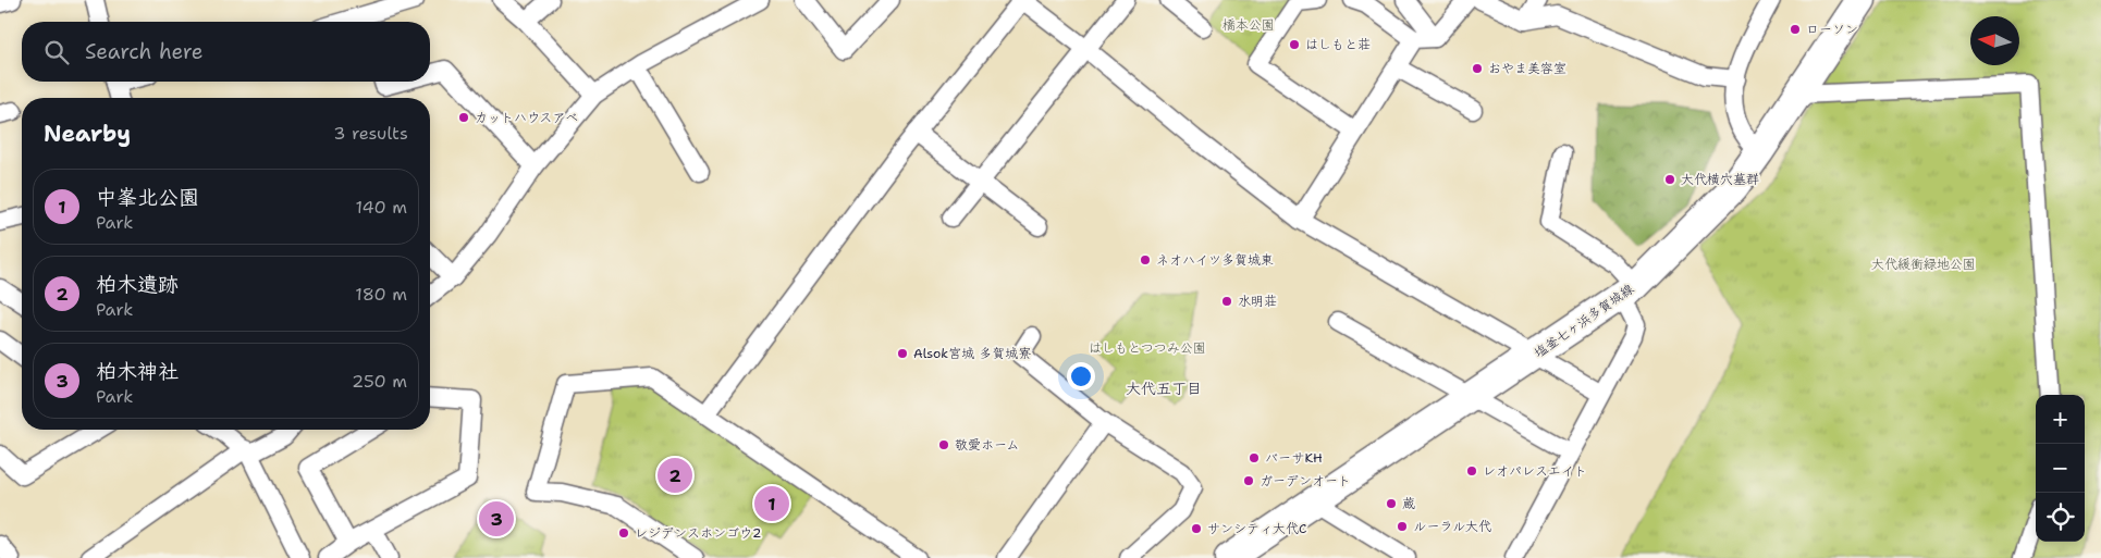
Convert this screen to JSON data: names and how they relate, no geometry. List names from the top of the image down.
{
  "streets": {
    "main road": ["塩釜七ヶ浜多賀城線"]
  },
  "districts": ["大代五丁目"],
  "parks": ["橋本公園", "大代緩衝緑地公園", "はしもとつつみ公園"],
  "places": [
    "ローソン",
    "はしもと荘",
    "おやま美容室",
    "カットハウスアベ",
    "大代横穴墓群",
    "ネオハイツ多賀城東",
    "水明荘",
    "Alsok宮城 多賀城寮",
    "敬愛ホーム",
    "バーサKH",
    "レオパレスエイト",
    "ガーデンオート",
    "蔵",
    "ルーラル大代",
    "サンシティ大代C",
    "レジデンスホンゴウ2"
  ],
  "north": "left",
  "page": {
    "search": "Search here",
    "heading": ["Nearby", "3 results"],
    "list": [
      {
        "mark": "1",
        "name": "中峯北公園",
        "note": "Park",
        "value": "140 m"
      },
      {
        "mark": "2",
        "name": "柏木遺跡",
        "note": "Park",
        "value": "180 m"
      },
      {
        "mark": "3",
        "name": "柏木神社",
        "note": "Park",
        "value": "250 m"
      }
    ],
    "map_buttons": ["+", "−"],
    "pins": ["2", "1", "3"]
  }
}
